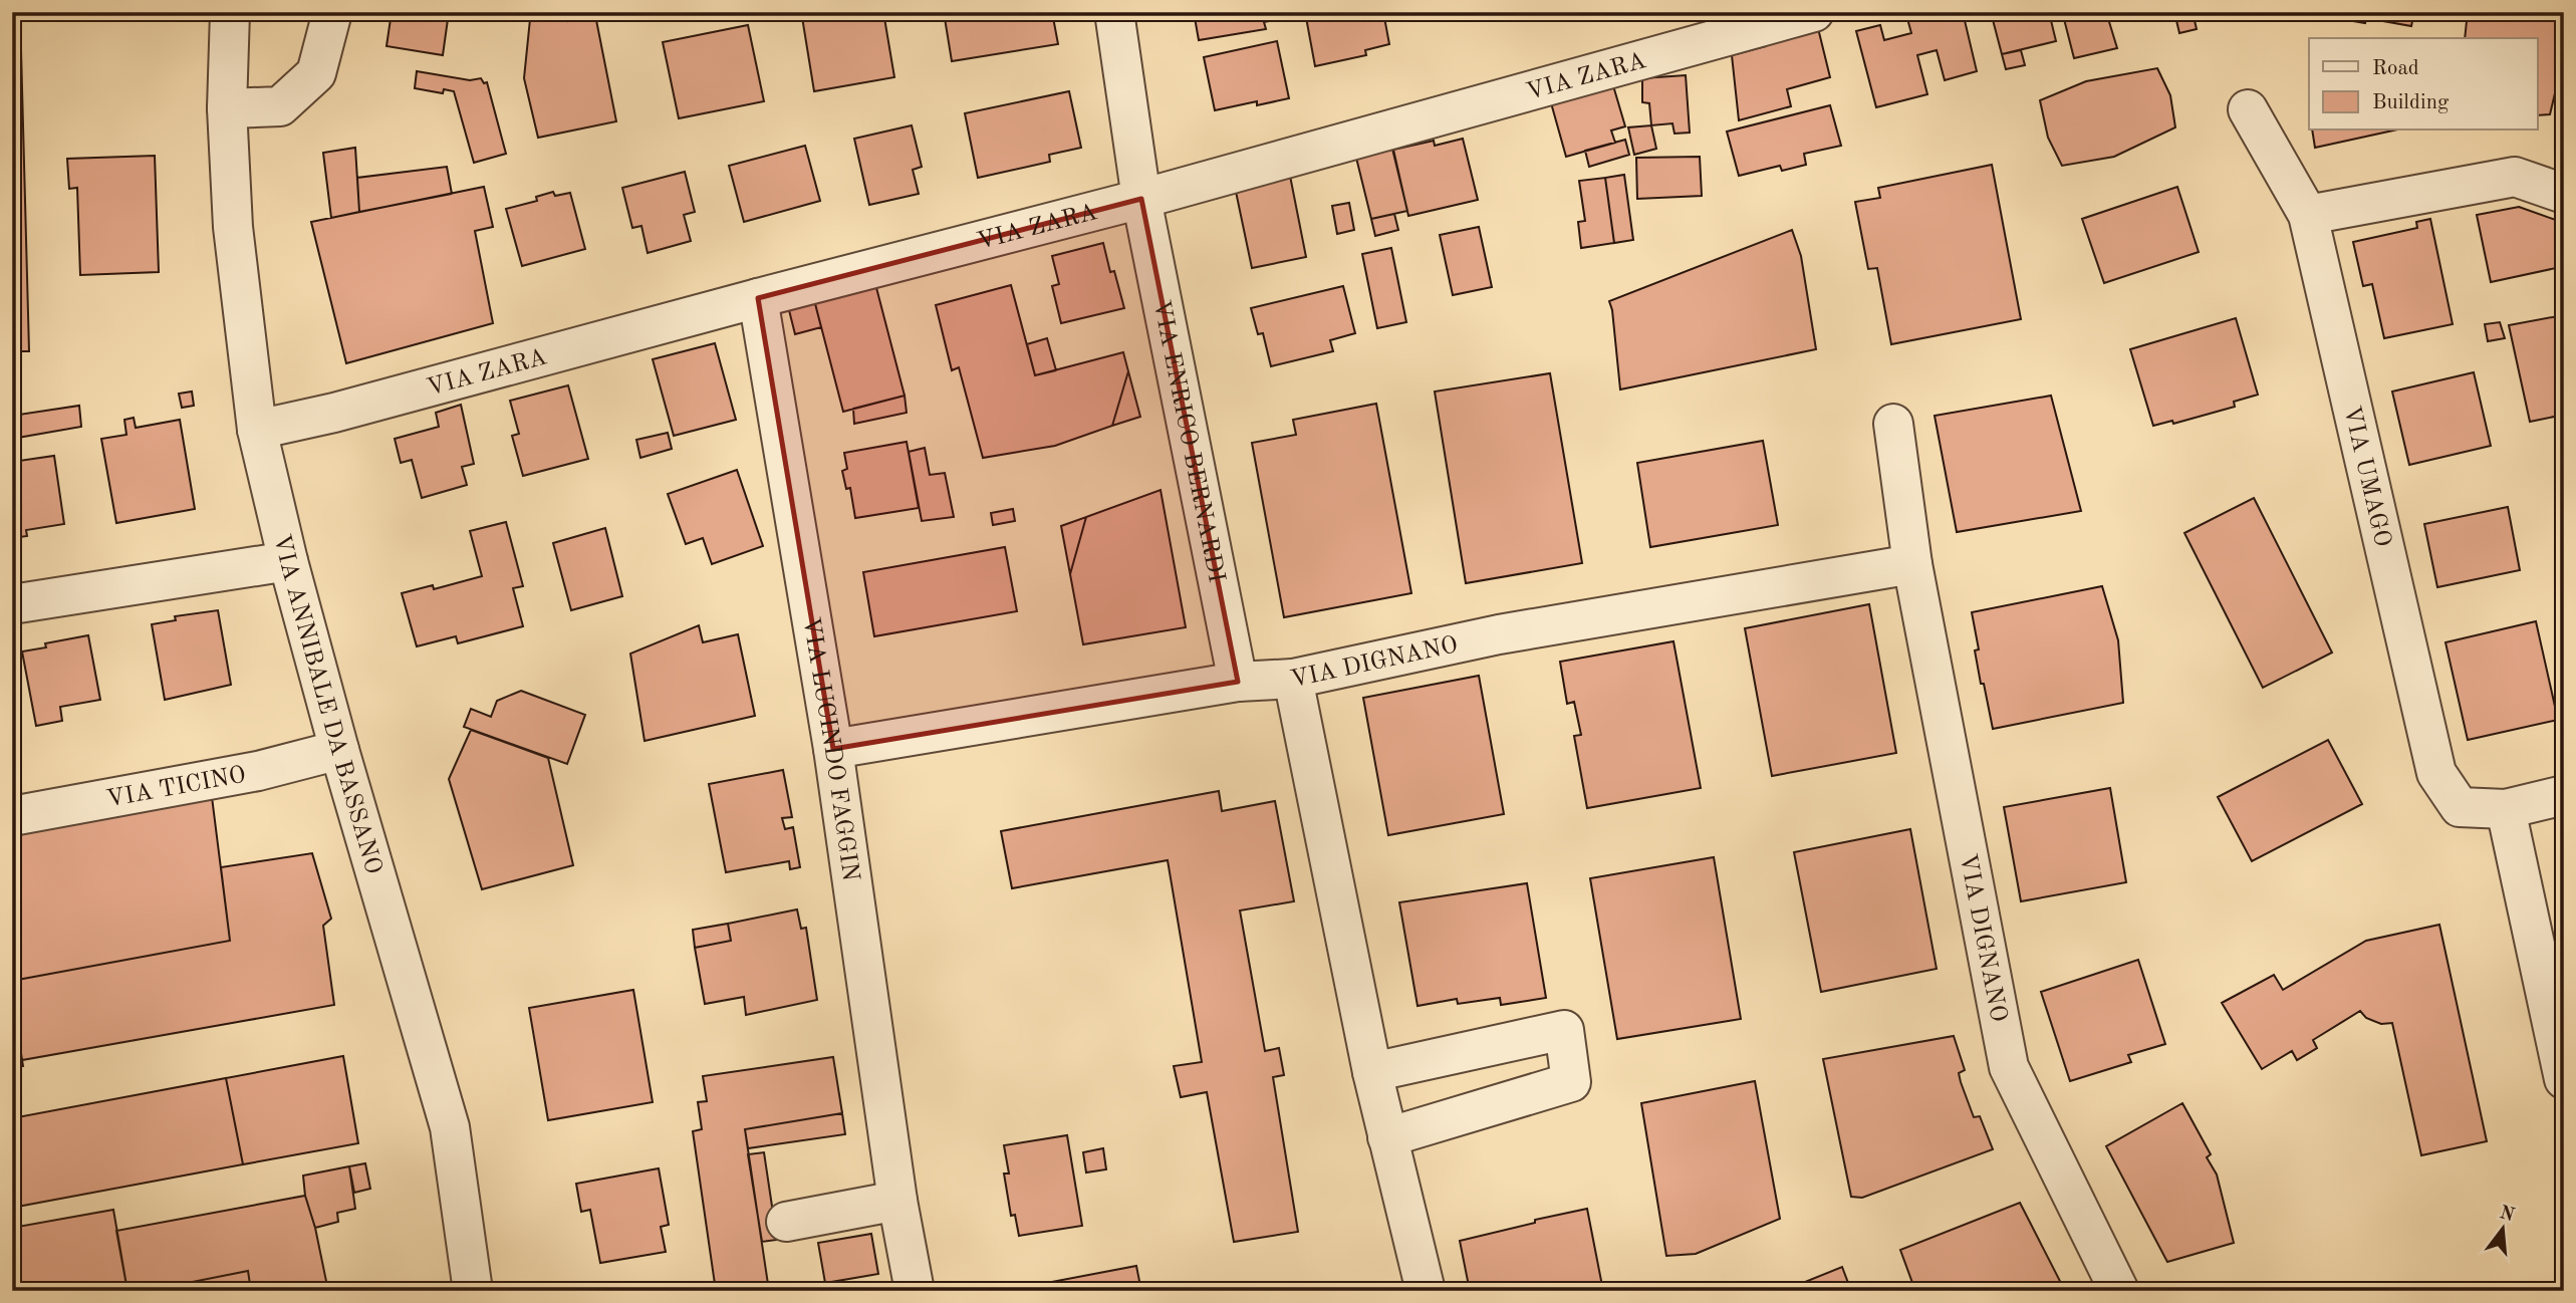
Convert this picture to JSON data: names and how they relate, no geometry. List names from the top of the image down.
{
  "streets": {
    "street": [
      "VIA ZARA",
      "VIA ENRICO BERNARDI",
      "VIA UMAGO",
      "VIA DIGNANO",
      "VIA ANNIBALE DA BASSANO",
      "VIA LUCINDO FAGGIN",
      "VIA TICINO"
    ]
  },
  "crossings": [
    ["VIA ZARA", "VIA ENRICO BERNARDI"],
    ["VIA ZARA", "VIA ANNIBALE DA BASSANO"],
    ["VIA ZARA", "VIA LUCINDO FAGGIN"],
    ["VIA ENRICO BERNARDI", "VIA DIGNANO"],
    ["VIA DIGNANO", "VIA LUCINDO FAGGIN"],
    ["VIA ANNIBALE DA BASSANO", "VIA TICINO"]
  ],
  "legend": ["Road", "Building"],
  "north": "top"
}
